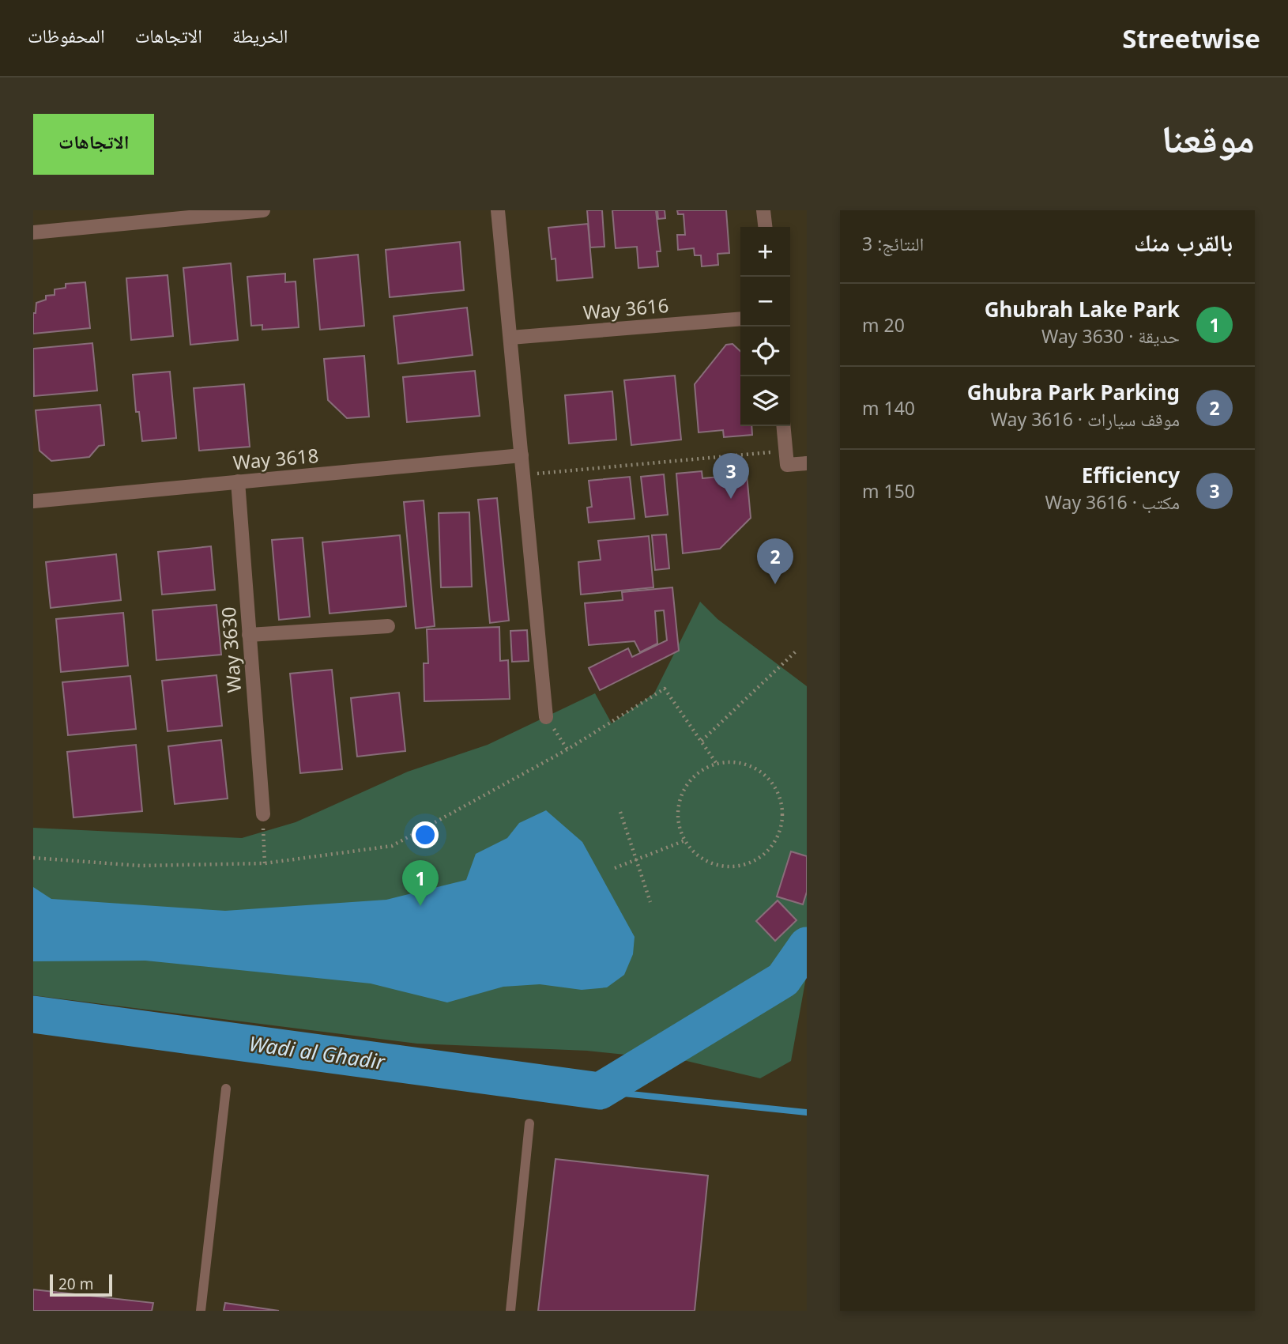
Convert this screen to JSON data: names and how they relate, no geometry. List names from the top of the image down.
{
  "streets": {
    "street": ["Way 3616", "Way 3618", "Way 3630"]
  },
  "crossings": [
    ["Way 3618", "Way 3630"]
  ],
  "water": ["Wadi al Ghadir"],
  "scale_bar": "20 m",
  "page": {
    "header": "Streetwise",
    "nav": ["الخريطة", "الاتجاهات", "المحفوظات"],
    "title": "موقعنا",
    "buttons": "الاتجاهات",
    "heading": ["بالقرب منك", "النتائج: 3"],
    "map_buttons": ["+", "−"],
    "list": [
      {
        "mark": "1",
        "name": "Ghubrah Lake Park",
        "note": "حديقة · Way 3630",
        "value": "20 m"
      },
      {
        "mark": "2",
        "name": "Ghubra Park Parking",
        "note": "موقف سيارات · Way 3616",
        "value": "140 m"
      },
      {
        "mark": "3",
        "name": "Efficiency",
        "note": "مكتب · Way 3616",
        "value": "150 m"
      }
    ],
    "pins": ["3", "2", "1"],
    "scale": "20 m"
  }
}
